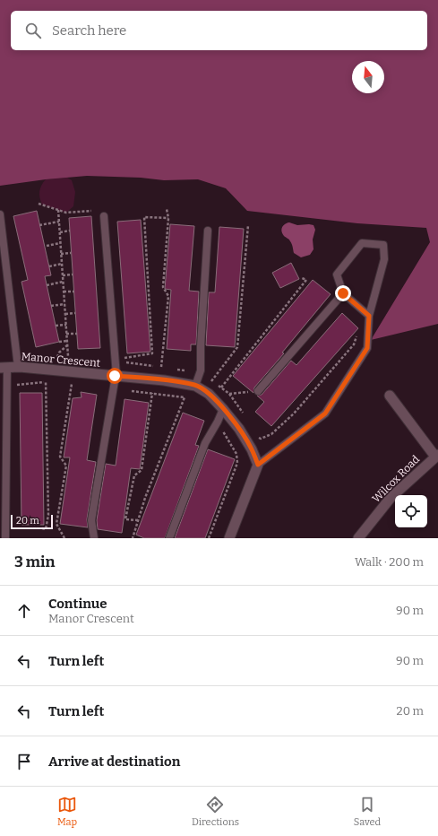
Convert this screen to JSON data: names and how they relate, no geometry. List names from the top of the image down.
{
  "streets": {
    "street": ["Manor Crescent", "Wilcox Road"]
  },
  "scale_bar": "20 m",
  "north": "top",
  "page": {
    "search": "Search here",
    "scale": "20 m",
    "heading": ["3 min", "Walk · 200 m"],
    "list": [
      ["Continue", "Manor Crescent", "90 m"],
      ["Turn left", "90 m"],
      ["Turn left", "20 m"],
      "Arrive at destination"
    ],
    "nav": ["Map", "Directions", "Saved"]
  }
}
